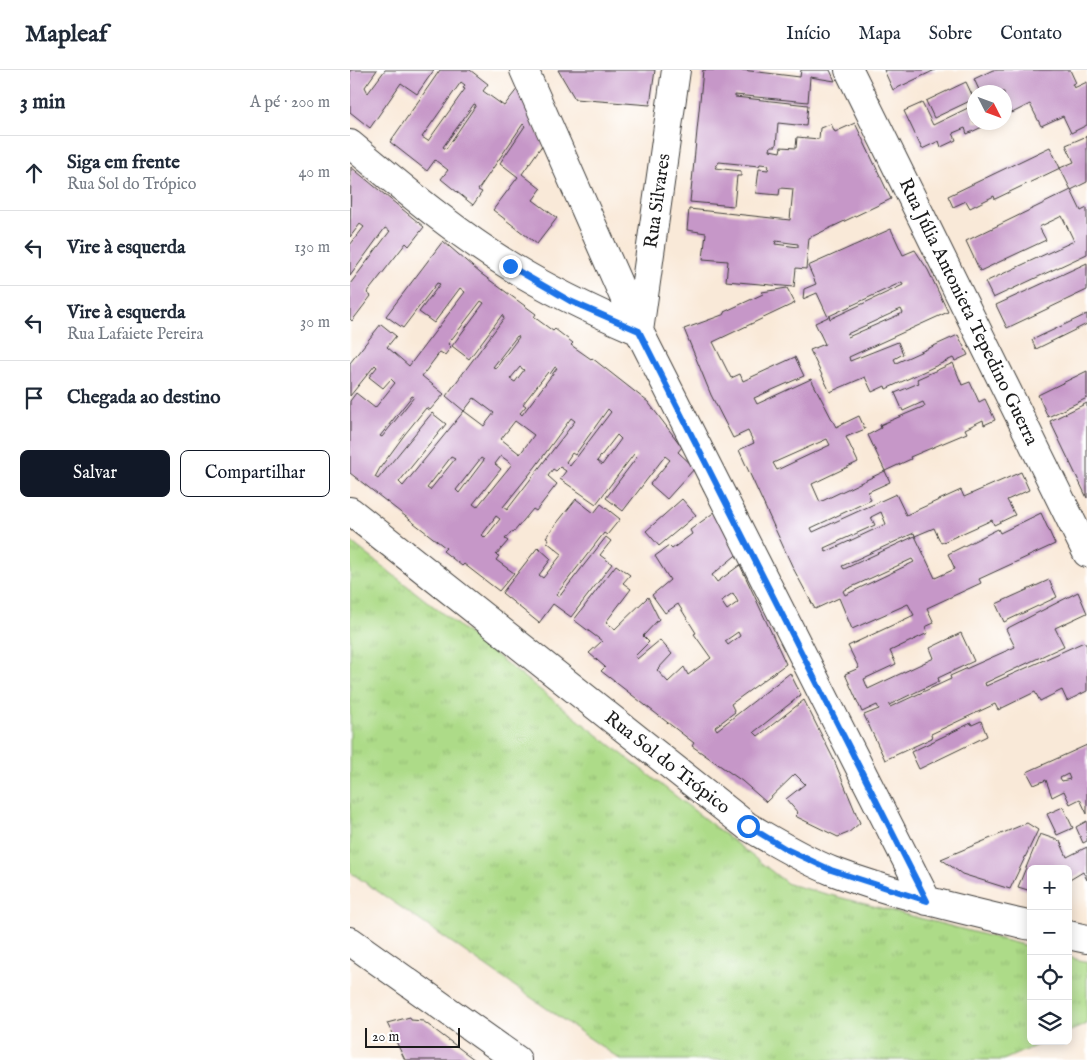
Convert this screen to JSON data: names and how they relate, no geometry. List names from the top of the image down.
{
  "streets": {
    "street": ["Rua Silvares", "Rua Júlia Antonieta Tepedino Guerra", "Rua Sol do Trópico"]
  },
  "scale_bar": "20 m",
  "north": "bottom right",
  "page": {
    "header": "Mapleaf",
    "nav": [
      "Início",
      "Mapa",
      "Sobre",
      "Contato"
    ],
    "heading": ["3 min", "A pé · 200 m"],
    "list": [
      ["Siga em frente", "Rua Sol do Trópico", "40 m"],
      ["Vire à esquerda", "130 m"],
      ["Vire à esquerda", "Rua Lafaiete Pereira", "30 m"],
      "Chegada ao destino"
    ],
    "buttons": ["Salvar", "Compartilhar"],
    "map_buttons": ["+", "−"],
    "scale": "20 m"
  }
}
